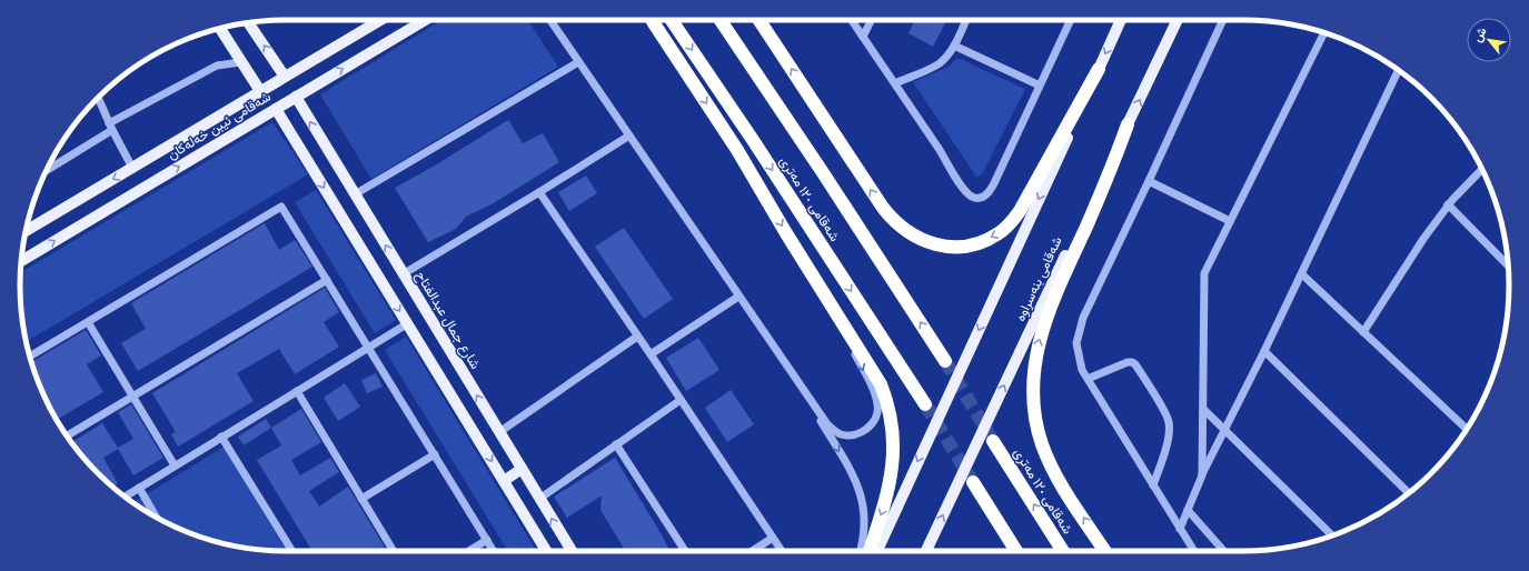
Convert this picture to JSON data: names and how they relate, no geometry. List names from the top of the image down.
{
  "streets": {
    "highway": ["شەقامی ١٢٠ مەتری"],
    "main road": ["شەقامی ئیبن خەلەکان", "شەقامی بنەسراوە", "شارع جمال عبدالفتاح"]
  },
  "crossings": [
    ["شەقامی ئیبن خەلەکان", "شارع جمال عبدالفتاح"]
  ],
  "north": "top left"
}
